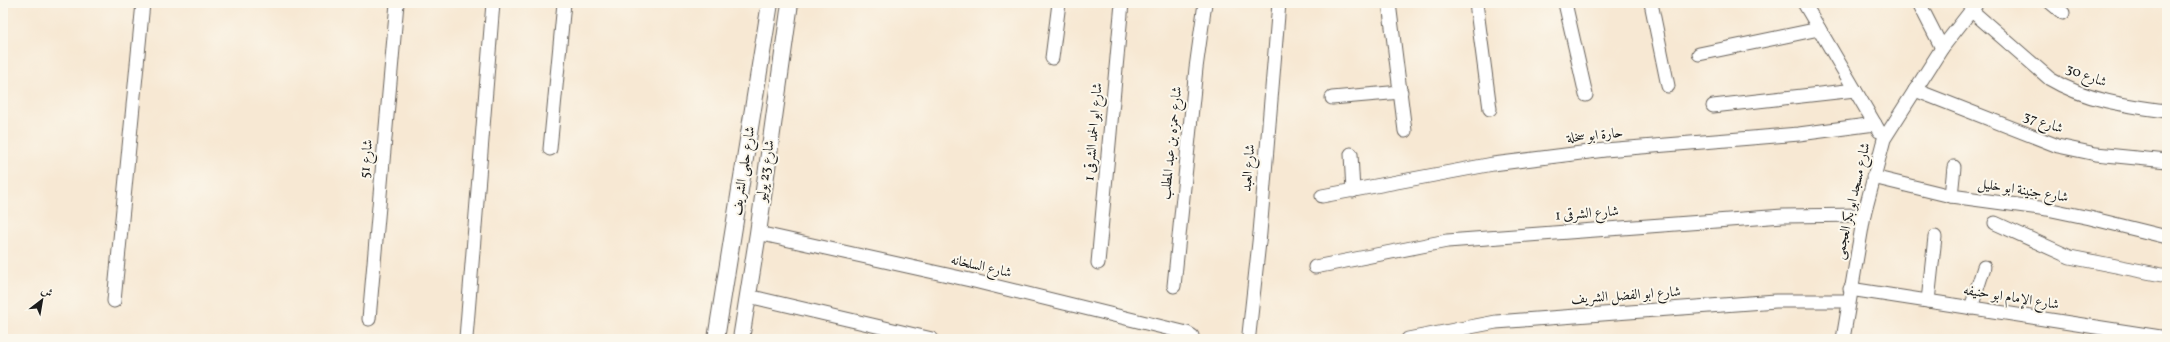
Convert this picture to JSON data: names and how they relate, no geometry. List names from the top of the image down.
{
  "streets": {
    "street": [
      "شارع 30",
      "شارع 37",
      "شارع ابو الحمد الشرقى 1",
      "حارة ابو سخلة",
      "شارع حمزه بن عبد المطلب",
      "شارع 51",
      "شارع العبد",
      "شارع حلمى الشريف",
      "شارع 23 يوليو",
      "شارع جنينة ابو خليل",
      "شارع مسجد ابو بكر العجمى",
      "شارع الشرقى 1",
      "شارع السلخانه",
      "شارع ابو الفضل الشريف",
      "شارع الإمام ابو حنيفه"
    ]
  },
  "crossings": [
    ["شارع 30", "شارع مسجد ابو بكر العجمى"],
    ["شارع 37", "شارع مسجد ابو بكر العجمى"],
    ["شارع 23 يوليو", "شارع السلخانه"],
    ["شارع جنينة ابو خليل", "شارع مسجد ابو بكر العجمى"],
    ["شارع مسجد ابو بكر العجمى", "شارع الشرقى 1"],
    ["شارع مسجد ابو بكر العجمى", "شارع ابو الفضل الشريف"],
    ["شارع مسجد ابو بكر العجمى", "شارع الإمام ابو حنيفه"],
    ["شارع ابو الفضل الشريف", "شارع الإمام ابو حنيفه"]
  ],
  "north": "top right"
}
